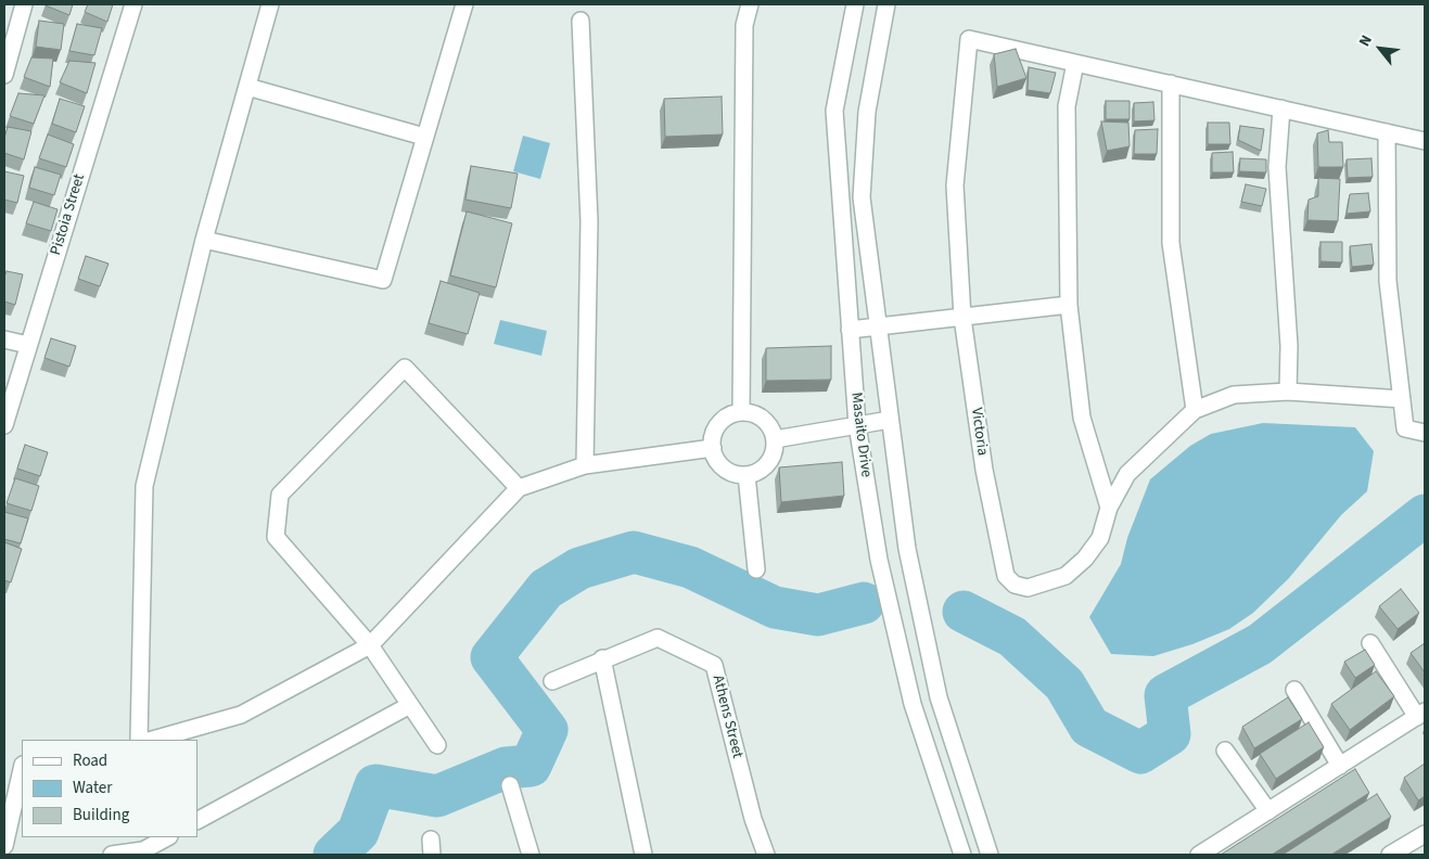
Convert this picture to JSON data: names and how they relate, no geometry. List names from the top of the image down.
{
  "streets": {
    "street": [
      "Pistoia Street",
      "Victoria",
      "Masaito Drive",
      "Athens Street"
    ]
  },
  "legend": ["Road", "Water", "Building"],
  "north": "top left"
}
